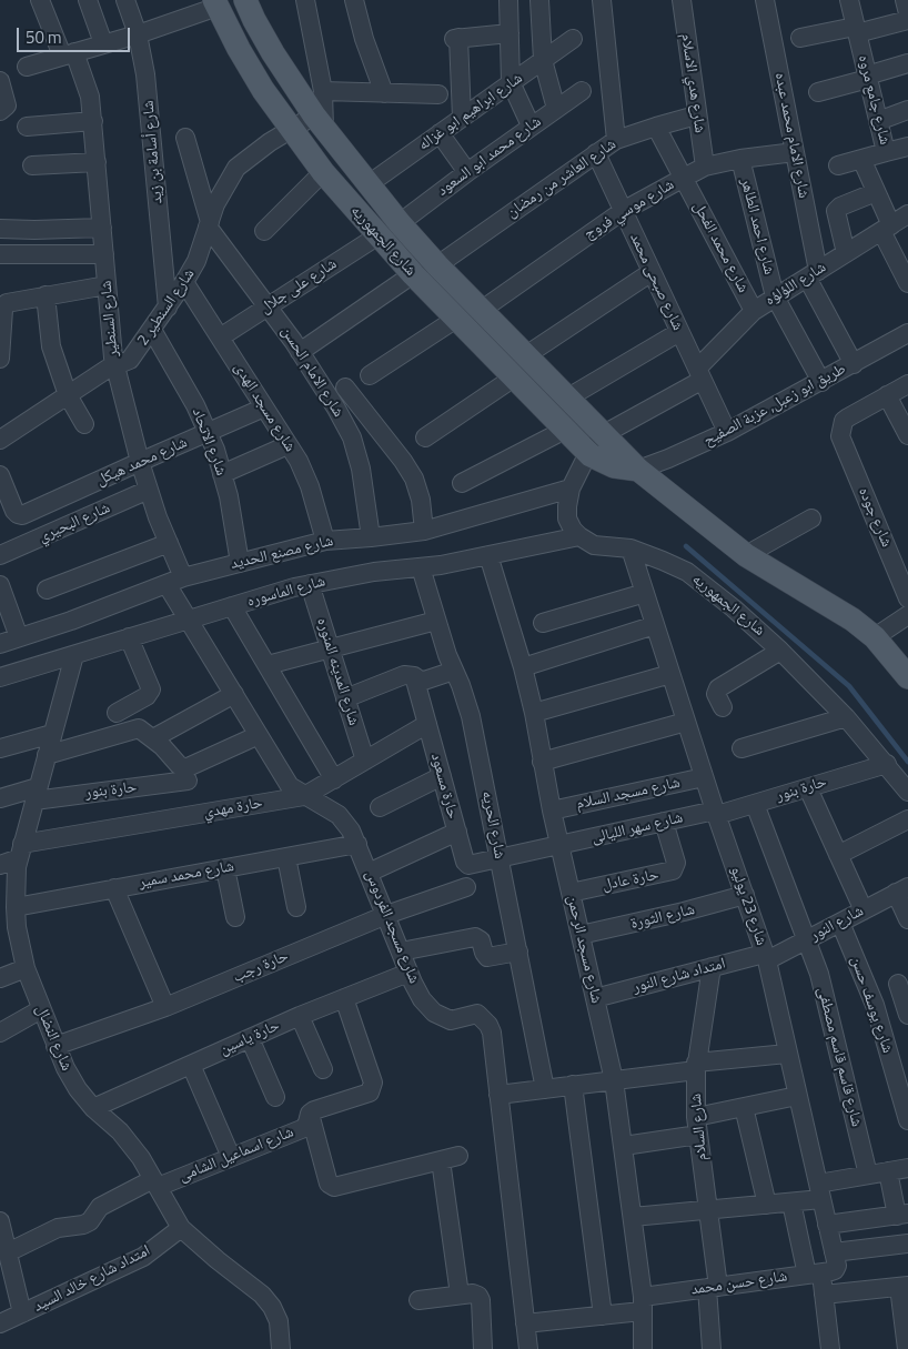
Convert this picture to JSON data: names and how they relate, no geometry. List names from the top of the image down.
{
  "streets": {
    "main road": ["شارع الجمهوريه"],
    "street": [
      "شارع هدي الاسلام",
      "شارع جامع مروه",
      "شارع ابراهيم ابو غزاله",
      "شارع الامام محمد عبده",
      "شارع أسامة بن زيد",
      "شارع محمد ابو السعود",
      "شارع العاشر من رمضان",
      "شارع موسي فروج",
      "شارع احمد الطاهر",
      "شارع محمد الفحل",
      "شارع صبحى محمد",
      "شارع اللؤلؤه",
      "شارع على جلال",
      "شارع السنطير 2",
      "شارع السنطير",
      "شارع الامام الحسن",
      "طريق ابو زعبل, عزبة الصفيح",
      "شارع مسجد الهدى",
      "شارع الاتحاد",
      "شارع محمد هيكل",
      "شارع جوده",
      "شارع البحيري",
      "شارع مصنع الحديد",
      "شارع الماسوره",
      "شارع المدينه المنوره",
      "حارة مسعود",
      "حارة بنور",
      "شارع مسجد السلام",
      "حارة مهدي",
      "شارع الحريه",
      "شارع سهر الليالى",
      "شارع محمد سمير",
      "حارة عادل",
      "شارع 23 يوليو",
      "شارع الثورة",
      "شارع النور",
      "شارع مسجد الفردوس",
      "شارع مسجد الرحمن",
      "حارة رجب",
      "امتداد شارع النور",
      "شارع يوسف حسن",
      "شارع النضال",
      "حارة ياسين",
      "شارع قاسم قاسم مصطفى",
      "شارع السلام",
      "شارع اسماعيل الشامى",
      "امتداد شارع خالد السيد",
      "شارع حسن محمد"
    ]
  },
  "crossings": [
    ["شارع هدي الاسلام", "شارع العاشر من رمضان"],
    ["شارع هدي الاسلام", "شارع موسي فروج"],
    ["شارع ابراهيم ابو غزاله", "شارع الجمهوريه"],
    ["شارع الامام محمد عبده", "شارع موسي فروج"],
    ["شارع الامام محمد عبده", "شارع اللؤلؤه"],
    ["شارع الامام محمد عبده", "طريق ابو زعبل, عزبة الصفيح"],
    ["شارع أسامة بن زيد", "شارع السنطير 2"],
    ["شارع محمد ابو السعود", "شارع الجمهوريه"],
    ["شارع العاشر من رمضان", "شارع الجمهوريه"],
    ["شارع العاشر من رمضان", "شارع محمد الفحل"],
    ["شارع العاشر من رمضان", "شارع صبحى محمد"],
    ["شارع موسي فروج", "شارع احمد الطاهر"],
    ["شارع موسي فروج", "شارع الجمهوريه"],
    ["شارع موسي فروج", "شارع محمد الفحل"],
    ["شارع موسي فروج", "شارع صبحى محمد"],
    ["شارع احمد الطاهر", "شارع اللؤلؤه"],
    ["شارع احمد الطاهر", "طريق ابو زعبل, عزبة الصفيح"],
    ["شارع الجمهوريه", "شارع على جلال"],
    ["شارع الجمهوريه", "شارع السنطير 2"],
    ["شارع الجمهوريه", "طريق ابو زعبل, عزبة الصفيح"],
    ["شارع الجمهوريه", "شارع الماسوره"],
    ["شارع الجمهوريه", "حارة بنور"],
    ["شارع الجمهوريه", "شارع 23 يوليو"],
    ["شارع محمد الفحل", "شارع اللؤلؤه"],
    ["شارع صبحى محمد", "شارع اللؤلؤه"],
    ["شارع صبحى محمد", "طريق ابو زعبل, عزبة الصفيح"],
    ["شارع على جلال", "شارع الامام الحسن"],
    ["شارع على جلال", "شارع مسجد الهدى"],
    ["شارع السنطير 2", "شارع السنطير"],
    ["شارع السنطير 2", "شارع الامام الحسن"],
    ["شارع السنطير 2", "شارع مسجد الهدى"],
    ["شارع السنطير 2", "شارع الاتحاد"],
    ["شارع السنطير", "شارع محمد هيكل"],
    ["شارع السنطير", "شارع البحيري"],
    ["شارع السنطير", "شارع مصنع الحديد"],
    ["شارع السنطير", "شارع مسجد الفردوس"],
    ["شارع الامام الحسن", "شارع مصنع الحديد"],
    ["شارع مسجد الهدى", "شارع محمد هيكل"],
    ["شارع مسجد الهدى", "شارع مصنع الحديد"],
    ["شارع الاتحاد", "شارع محمد هيكل"],
    ["شارع الاتحاد", "شارع مصنع الحديد"],
    ["شارع مصنع الحديد", "شارع مسجد الفردوس"],
    ["شارع الماسوره", "شارع المدينه المنوره"],
    ["شارع الماسوره", "شارع الحريه"],
    ["شارع الماسوره", "شارع مسجد الفردوس"],
    ["شارع الماسوره", "شارع مسجد الرحمن"],
    ["شارع الماسوره", "شارع النضال"],
    ["شارع المدينه المنوره", "حارة مهدي"],
    ["حارة مسعود", "حارة مهدي"],
    ["حارة مسعود", "شارع الحريه"],
    ["حارة مسعود", "شارع سهر الليالى"],
    ["حارة بنور", "شارع سهر الليالى"],
    ["حارة بنور", "شارع 23 يوليو"],
    ["حارة بنور", "شارع النضال"],
    ["حارة بنور", "شارع قاسم قاسم مصطفى"],
    ["شارع مسجد السلام", "شارع 23 يوليو"],
    ["شارع مسجد السلام", "شارع مسجد الرحمن"],
    ["حارة مهدي", "شارع مسجد الفردوس"],
    ["حارة مهدي", "شارع النضال"],
    ["شارع الحريه", "شارع سهر الليالى"],
    ["شارع سهر الليالى", "حارة عادل"],
    ["شارع سهر الليالى", "شارع 23 يوليو"],
    ["شارع سهر الليالى", "شارع مسجد الرحمن"],
    ["شارع محمد سمير", "شارع مسجد الفردوس"],
    ["شارع محمد سمير", "شارع النضال"],
    ["حارة عادل", "شارع مسجد الرحمن"],
    ["شارع 23 يوليو", "شارع الثورة"],
    ["شارع 23 يوليو", "شارع النور"],
    ["شارع 23 يوليو", "امتداد شارع النور"],
    ["شارع 23 يوليو", "شارع حسن محمد"],
    ["شارع الثورة", "شارع مسجد الرحمن"],
    ["شارع النور", "امتداد شارع النور"],
    ["شارع النور", "شارع يوسف حسن"],
    ["شارع النور", "شارع قاسم قاسم مصطفى"],
    ["شارع مسجد الفردوس", "حارة رجب"],
    ["شارع مسجد الفردوس", "حارة ياسين"],
    ["شارع مسجد الفردوس", "شارع حسن محمد"],
    ["شارع مسجد الرحمن", "امتداد شارع النور"],
    ["شارع مسجد الرحمن", "شارع حسن محمد"],
    ["حارة رجب", "شارع النضال"],
    ["امتداد شارع النور", "شارع السلام"],
    ["شارع النضال", "حارة ياسين"],
    ["شارع النضال", "شارع اسماعيل الشامى"],
    ["شارع النضال", "امتداد شارع خالد السيد"],
    ["حارة ياسين", "شارع اسماعيل الشامى"],
    ["شارع السلام", "شارع حسن محمد"]
  ],
  "scale_bar": "50 m"
}
